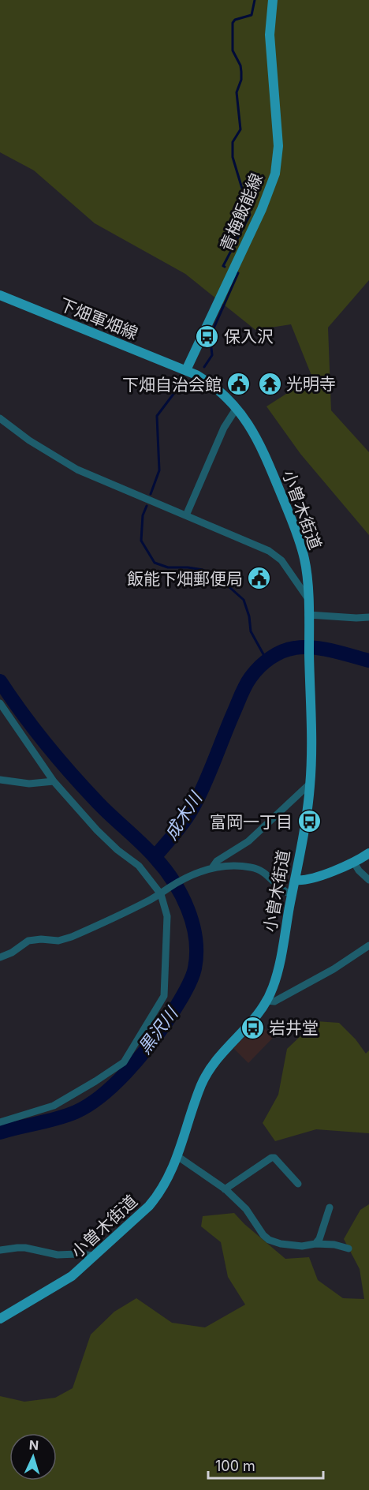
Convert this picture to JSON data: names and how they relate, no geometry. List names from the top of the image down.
{
  "streets": {
    "main road": ["青梅飯能線", "下畑軍畑線", "小曽木街道"]
  },
  "crossings": [
    ["青梅飯能線", "下畑軍畑線"],
    ["青梅飯能線", "小曽木街道"],
    ["下畑軍畑線", "小曽木街道"]
  ],
  "water": ["成木川", "黒沢川"],
  "places": {
    "bus stop": ["保入沢", "富岡一丁目", "岩井堂"],
    "temple": ["光明寺"],
    "public building": ["下畑自治会館", "飯能下畑郵便局"]
  },
  "scale_bar": "100 m",
  "north": "top"
}
